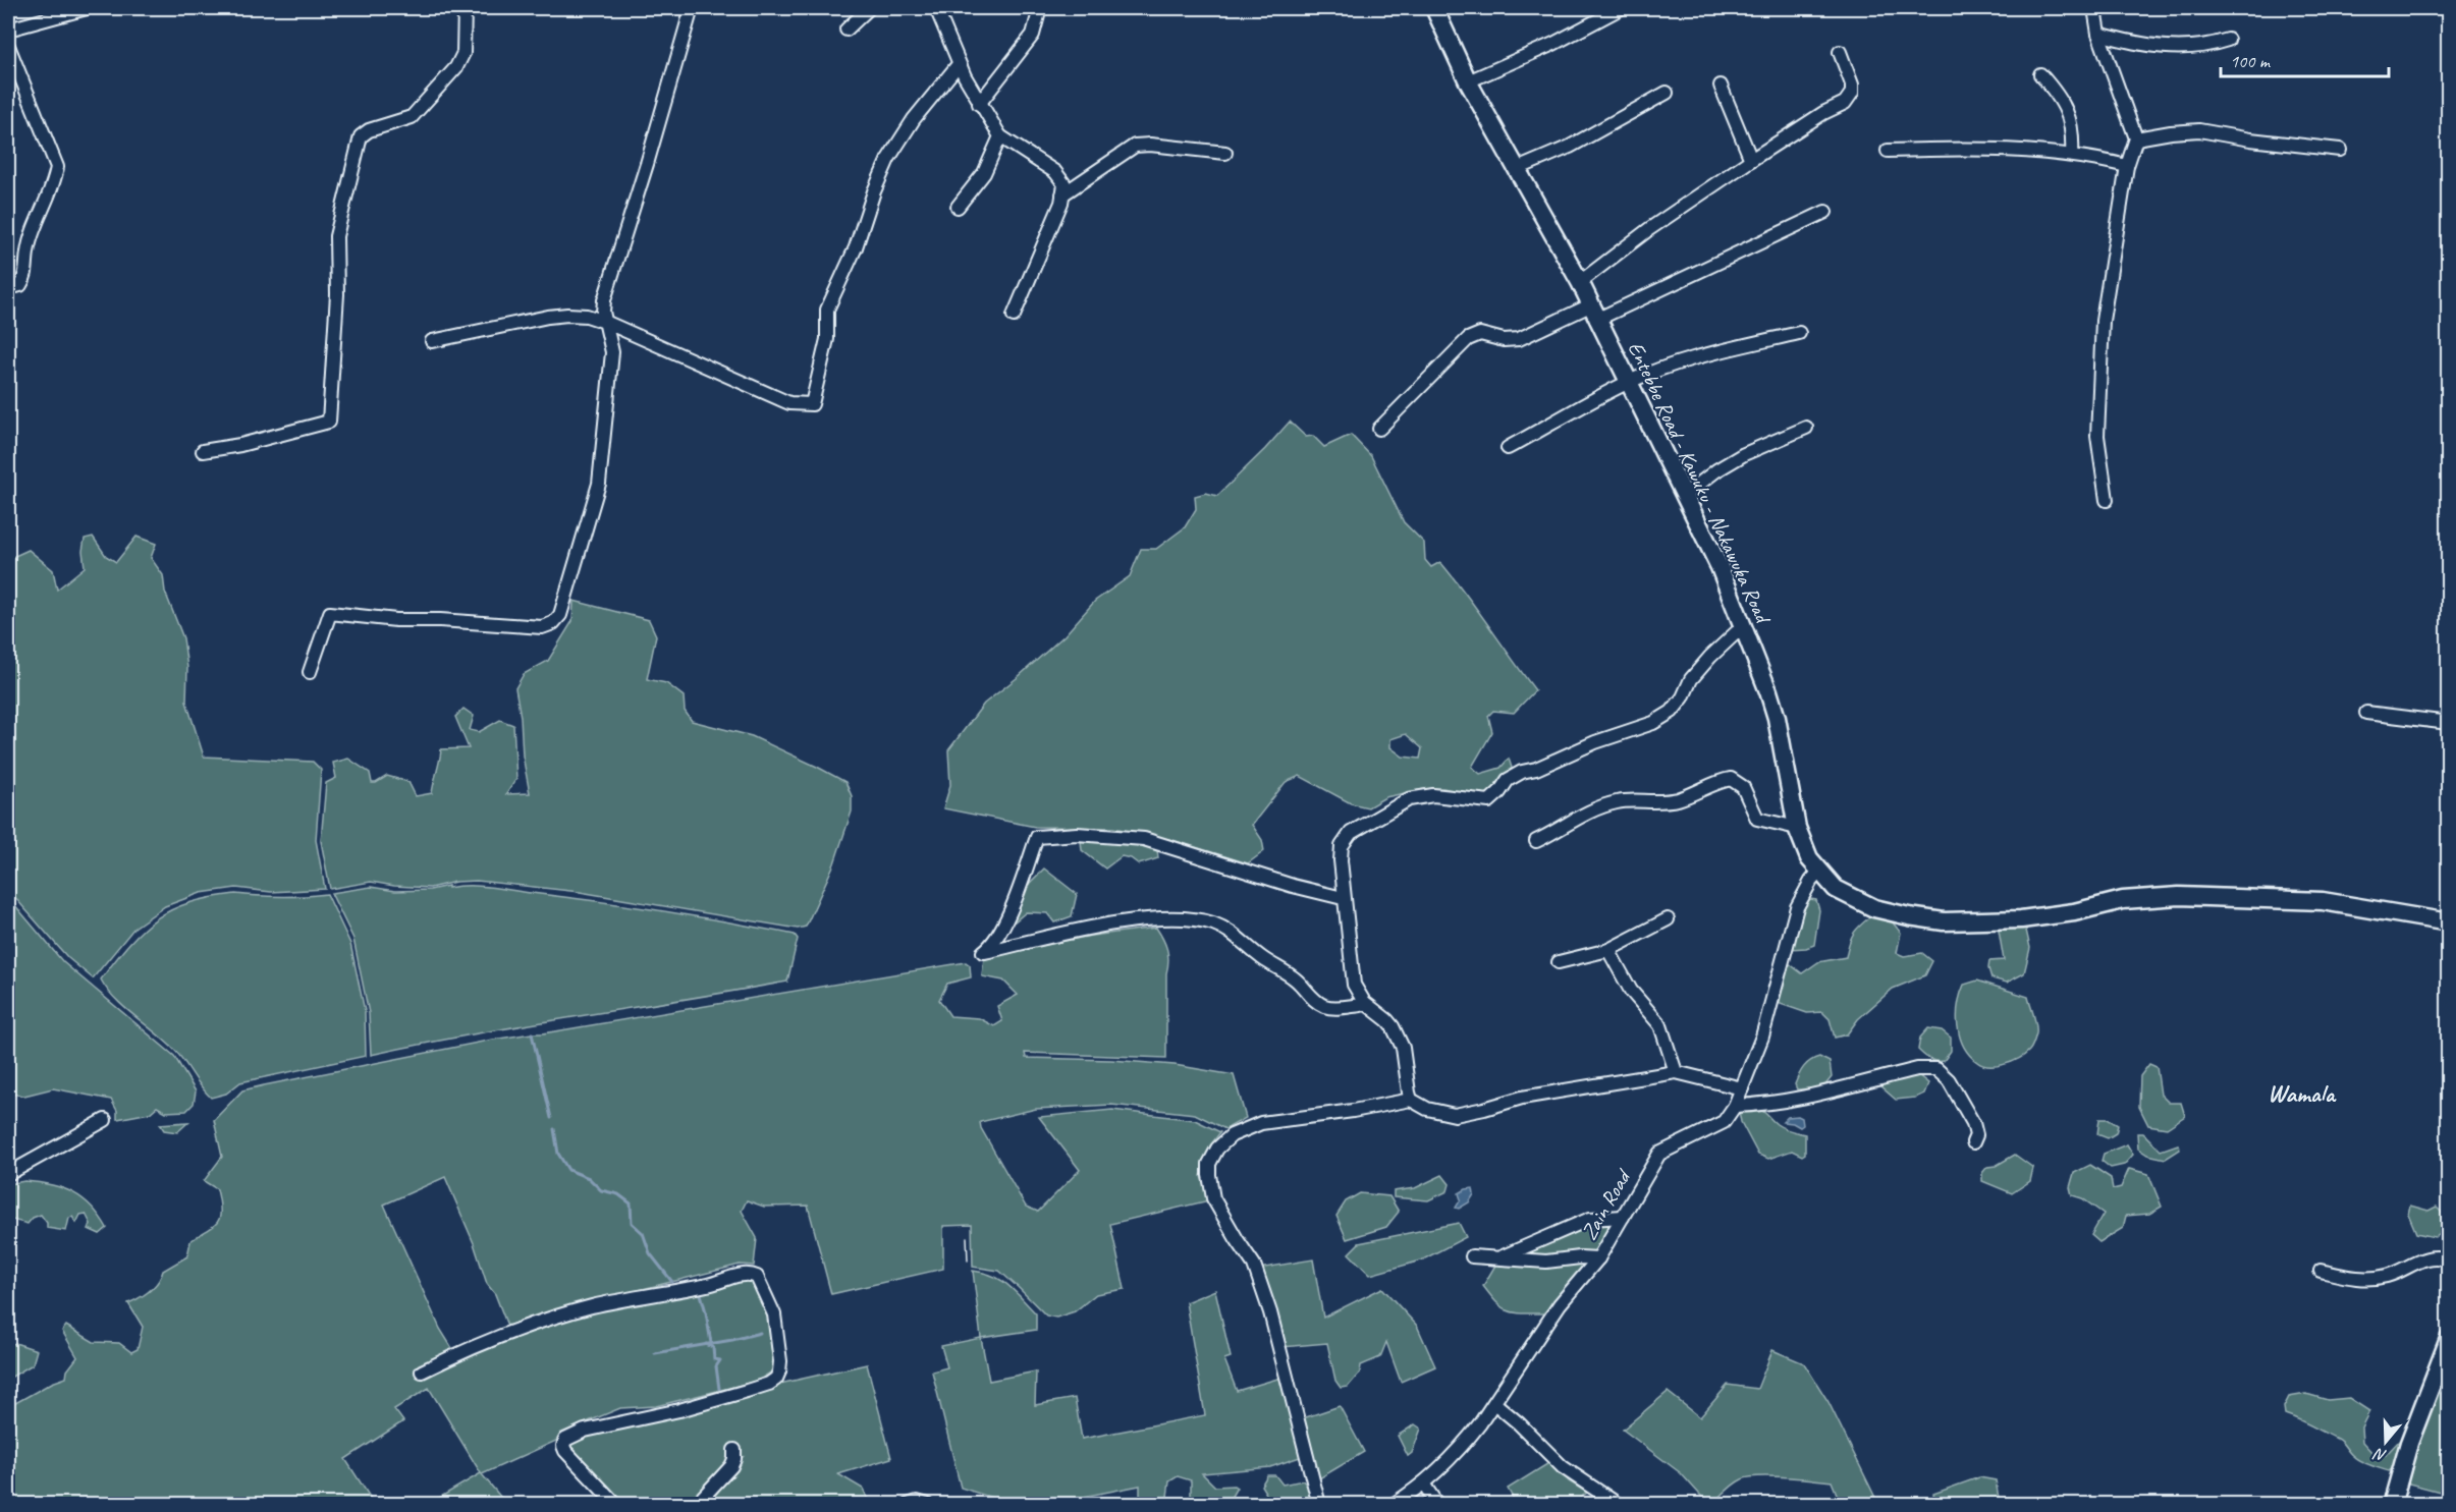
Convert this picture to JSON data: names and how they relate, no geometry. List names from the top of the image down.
{
  "streets": {
    "main road": ["Entebbe Road - Kawuku - Nakawuka Road"],
    "street": ["Zain Road"]
  },
  "crossings": [
    ["Entebbe Road - Kawuku - Nakawuka Road", "Zain Road"]
  ],
  "districts": ["Wamala"],
  "scale_bar": "100 m",
  "north": "bottom"
}
